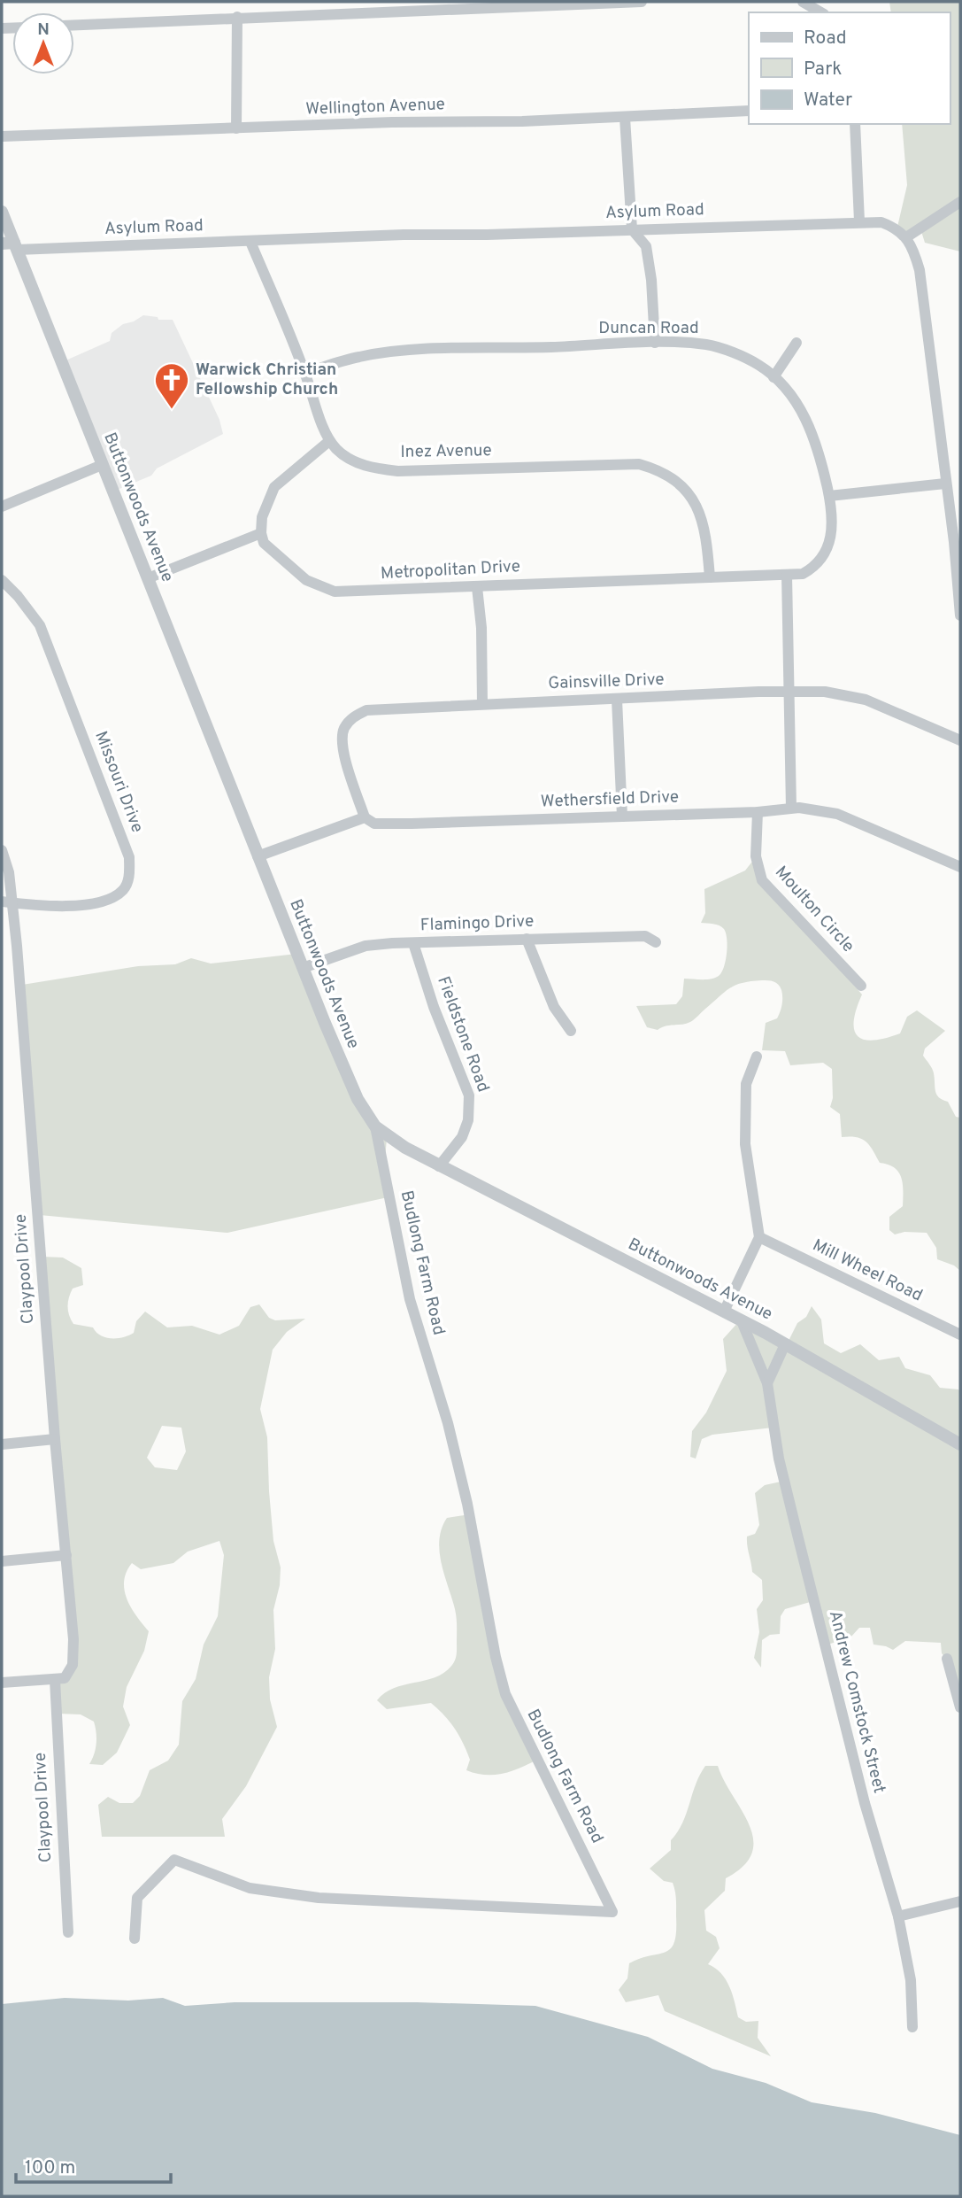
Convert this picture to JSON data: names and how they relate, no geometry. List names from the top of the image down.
{
  "streets": {
    "street": [
      "Wellington Avenue",
      "Asylum Road",
      "Duncan Road",
      "Inez Avenue",
      "Buttonwoods Avenue",
      "Metropolitan Drive",
      "Gainsville Drive",
      "Missouri Drive",
      "Wethersfield Drive",
      "Moulton Circle",
      "Flamingo Drive",
      "Fieldstone Road",
      "Budlong Farm Road",
      "Claypool Drive",
      "Mill Wheel Road",
      "Andrew Comstock Street"
    ]
  },
  "crossings": [
    ["Asylum Road", "Buttonwoods Avenue"],
    ["Duncan Road", "Metropolitan Drive"],
    ["Inez Avenue", "Metropolitan Drive"],
    ["Buttonwoods Avenue", "Flamingo Drive"],
    ["Buttonwoods Avenue", "Fieldstone Road"],
    ["Buttonwoods Avenue", "Budlong Farm Road"],
    ["Buttonwoods Avenue", "Andrew Comstock Street"],
    ["Gainsville Drive", "Wethersfield Drive"],
    ["Missouri Drive", "Claypool Drive"],
    ["Wethersfield Drive", "Moulton Circle"],
    ["Flamingo Drive", "Fieldstone Road"]
  ],
  "places": {
    "church": ["Warwick Christian Fellowship Church"]
  },
  "legend": ["Road", "Park", "Water"],
  "scale_bar": "100 m",
  "north": "top"
}
